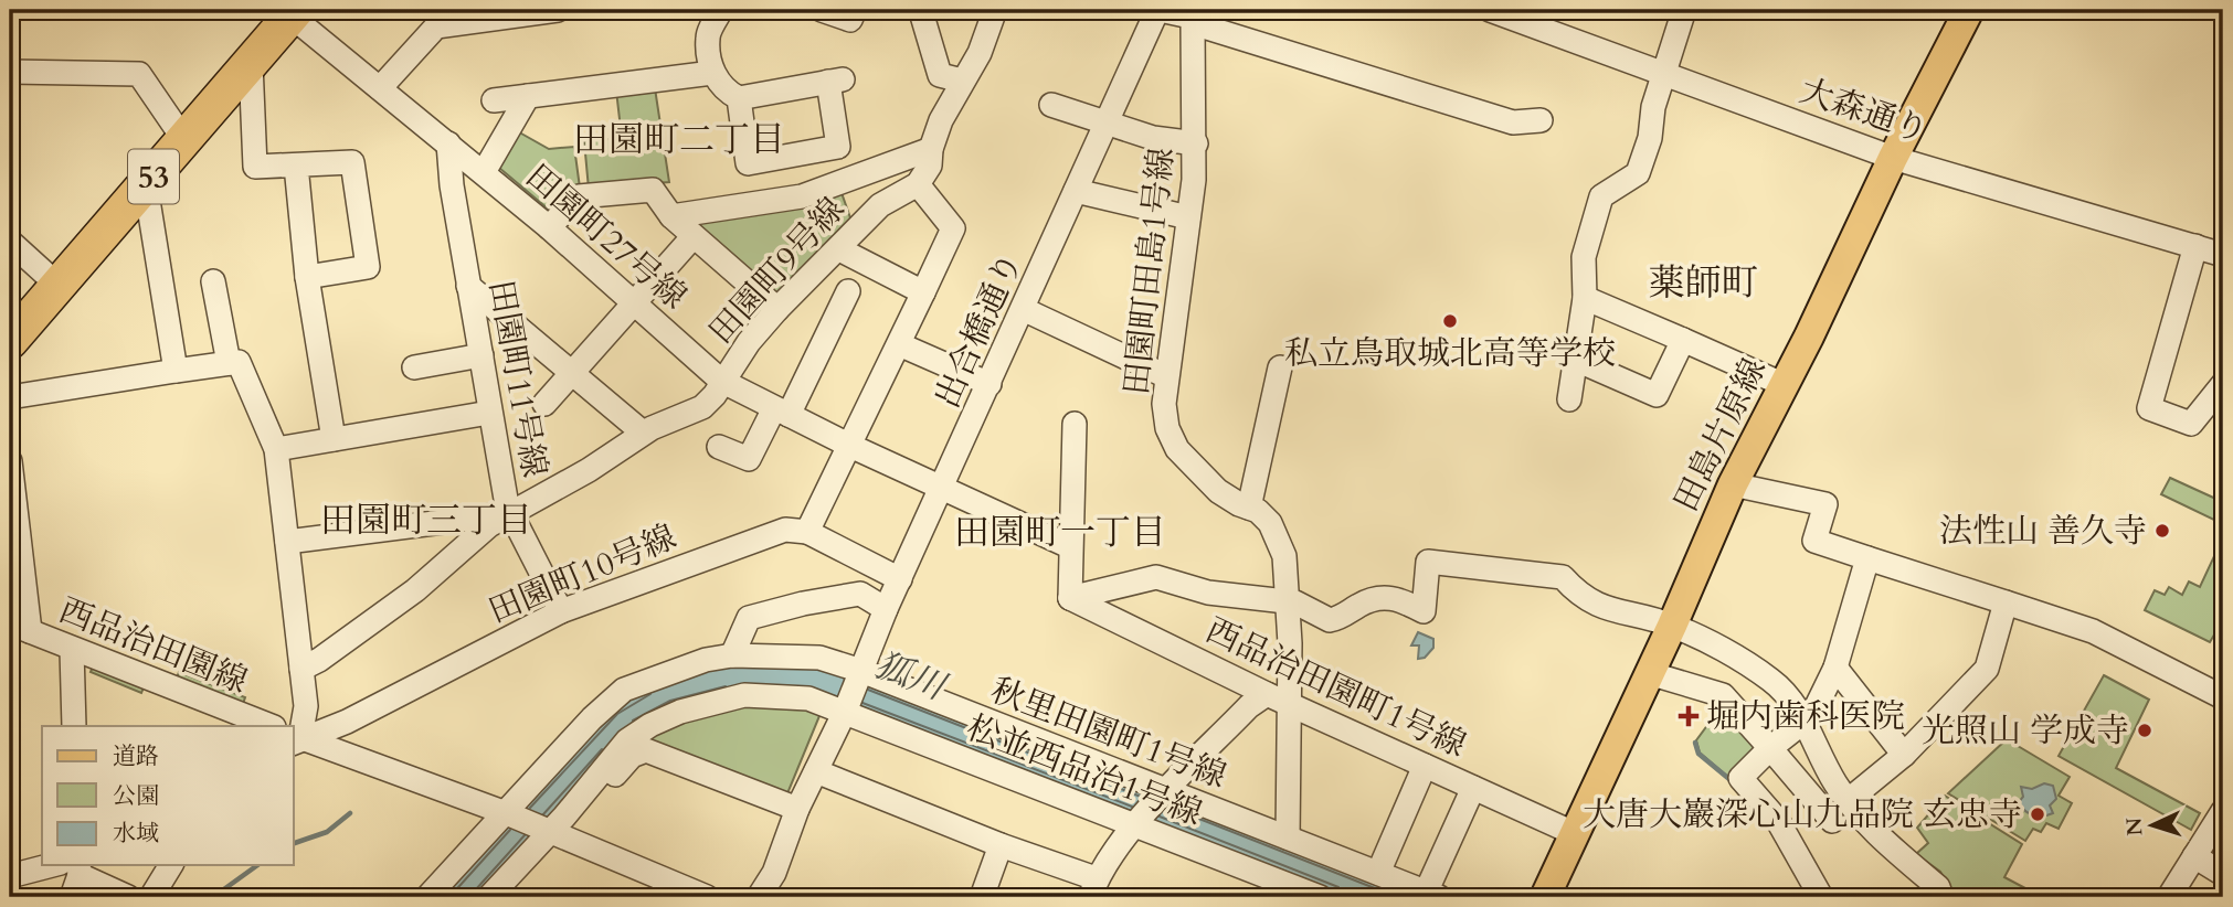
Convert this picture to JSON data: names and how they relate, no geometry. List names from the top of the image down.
{
  "streets": {
    "highway": ["53"],
    "main road": ["田島片原線"],
    "street": [
      "大森通り",
      "田園町27号線",
      "田園町9号線",
      "田園町田島1号線",
      "出合橋通り",
      "田園町11号線",
      "田園町10号線",
      "西品治田園線",
      "西品治田園町1号線",
      "秋里田園町1号線",
      "松並西品治1号線"
    ]
  },
  "crossings": [
    ["大森通り", "田島片原線"],
    ["53", "田園町27号線"],
    ["田園町27号線", "田園町9号線"],
    ["田園町27号線", "出合橋通り"],
    ["田園町27号線", "田園町11号線"],
    ["田園町9号線", "田園町11号線"],
    ["田園町田島1号線", "西品治田園町1号線"],
    ["田園町田島1号線", "秋里田園町1号線"],
    ["出合橋通り", "秋里田園町1号線"],
    ["出合橋通り", "松並西品治1号線"],
    ["田園町11号線", "田園町10号線"],
    ["田島片原線", "西品治田園町1号線"]
  ],
  "districts": [
    "田園町二丁目",
    "薬師町",
    "田園町三丁目",
    "田園町一丁目"
  ],
  "water": ["狐川"],
  "places": {
    "other": [
      "私立鳥取城北高等学校",
      "法性山 善久寺",
      "光照山 学成寺",
      "大唐大巖深心山九品院 玄忠寺"
    ],
    "health": ["堀内歯科医院"]
  },
  "legend": ["道路", "公園", "水域"],
  "north": "left"
}
